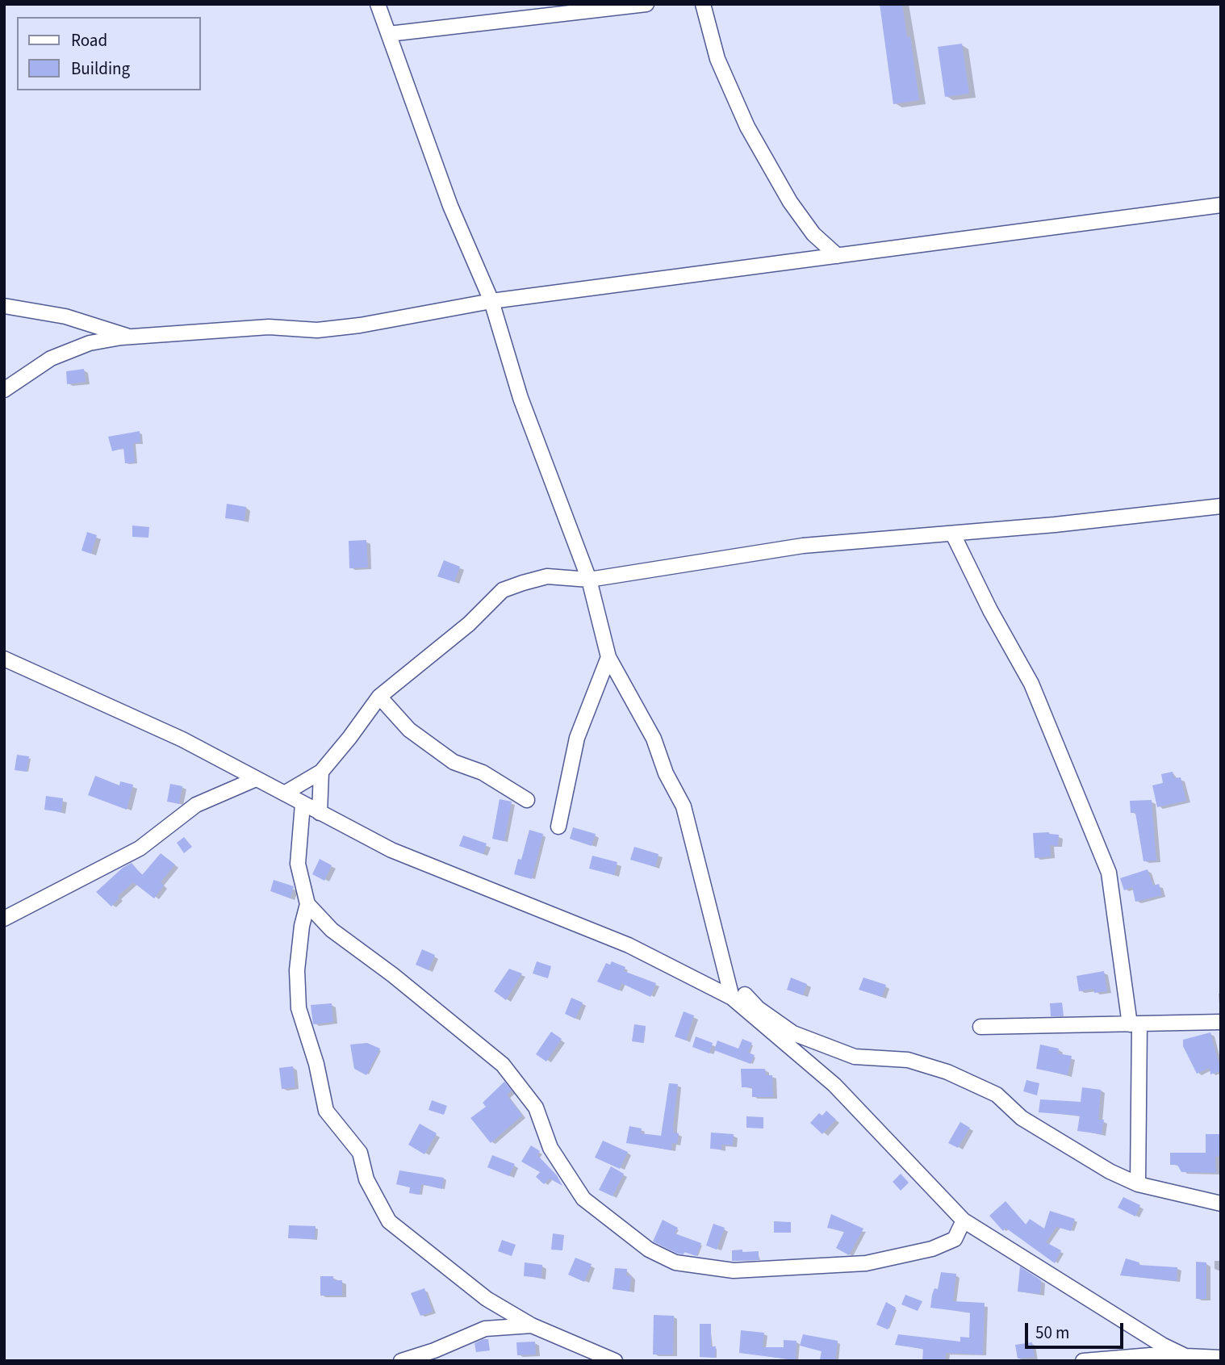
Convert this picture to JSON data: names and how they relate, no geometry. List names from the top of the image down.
{
  "legend": ["Road", "Building"],
  "scale_bar": "50 m"
}
